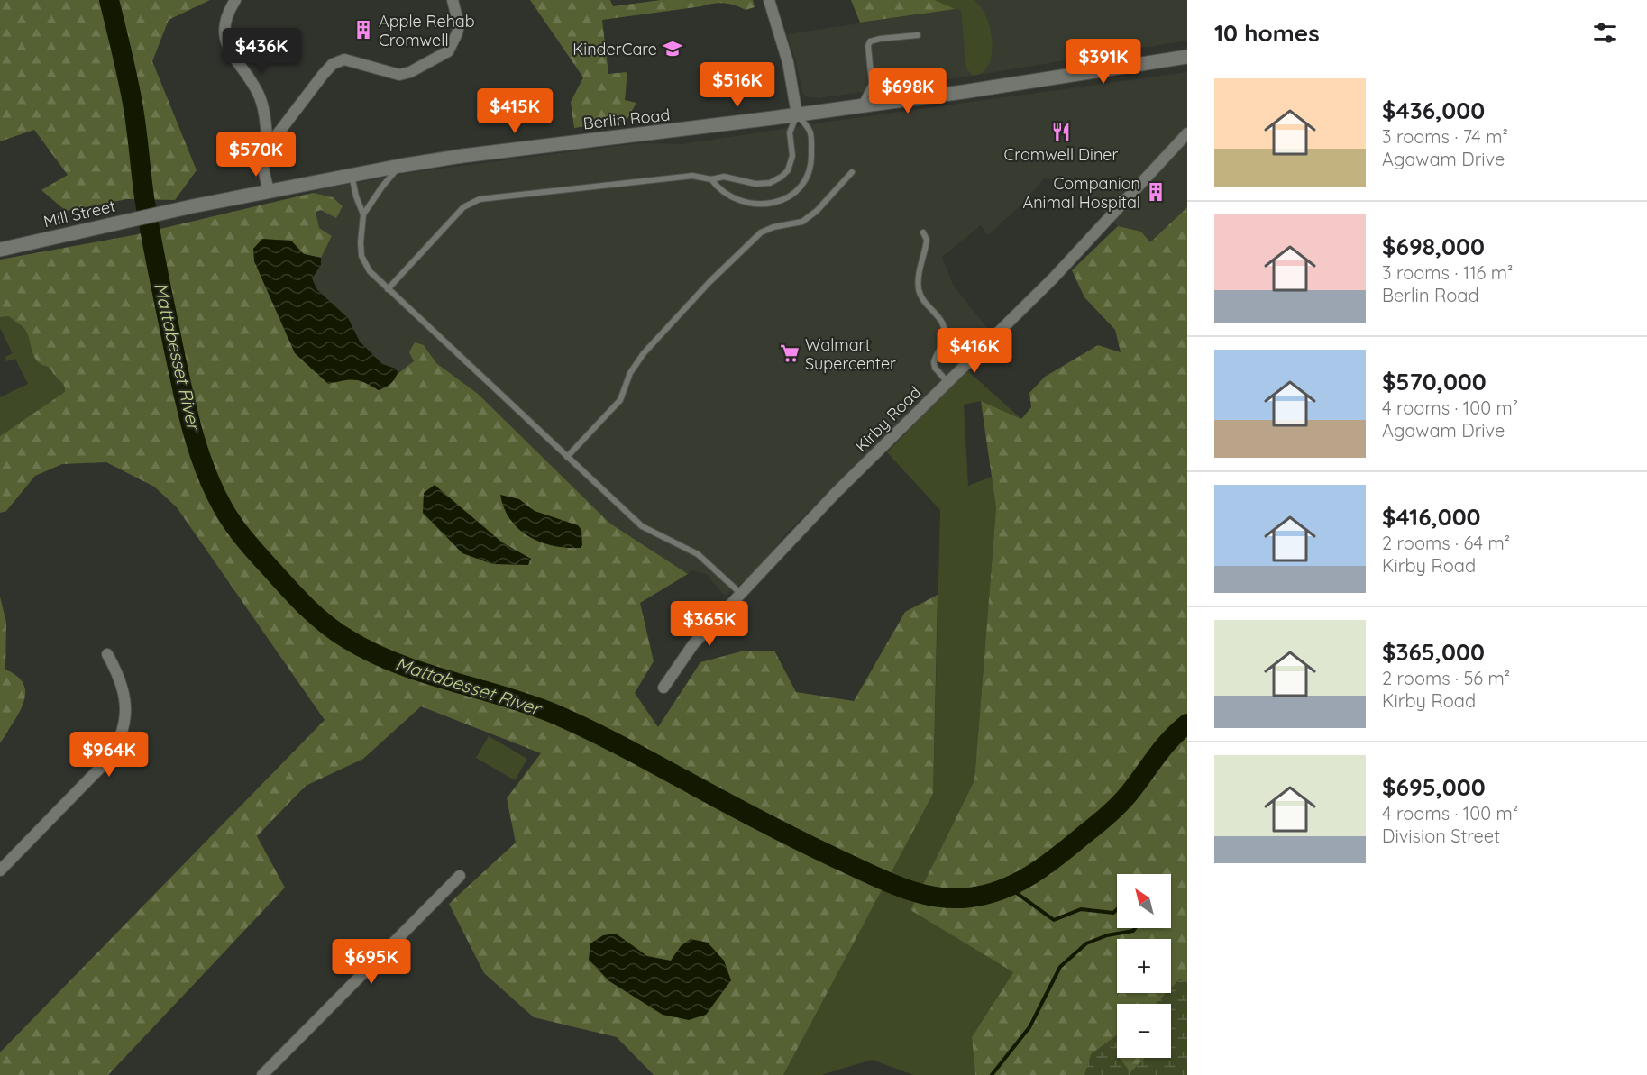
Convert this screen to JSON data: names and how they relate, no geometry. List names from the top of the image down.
{
  "streets": {
    "main road": ["Berlin Road", "Mill Street"],
    "street": ["Kirby Road"]
  },
  "crossings": [
    ["Berlin Road", "Mill Street"]
  ],
  "water": ["Mattabesset River"],
  "places": {
    "building": ["Apple Rehab Cromwell", "Companion Animal Hospital"],
    "school or university": ["KinderCare"],
    "restaurant": ["Cromwell Diner"],
    "supermarket": ["Walmart Supercenter"]
  },
  "north": "top left",
  "page": {
    "heading": "10 homes",
    "price": [
      "$436K",
      "$391K",
      "$516K",
      "$698K",
      "$415K",
      "$570K",
      "$416K",
      "$365K",
      "$964K",
      "$695K"
    ],
    "list": [
      {
        "name": "$436,000",
        "note": "3 rooms · 74 m² · Agawam Drive"
      },
      {
        "name": "$698,000",
        "note": "3 rooms · 116 m² · Berlin Road"
      },
      {
        "name": "$570,000",
        "note": "4 rooms · 100 m² · Agawam Drive"
      },
      {
        "name": "$416,000",
        "note": "2 rooms · 64 m² · Kirby Road"
      },
      {
        "name": "$365,000",
        "note": "2 rooms · 56 m² · Kirby Road"
      },
      {
        "name": "$695,000",
        "note": "4 rooms · 100 m² · Division Street"
      }
    ],
    "map_buttons": ["+", "−"]
  }
}
